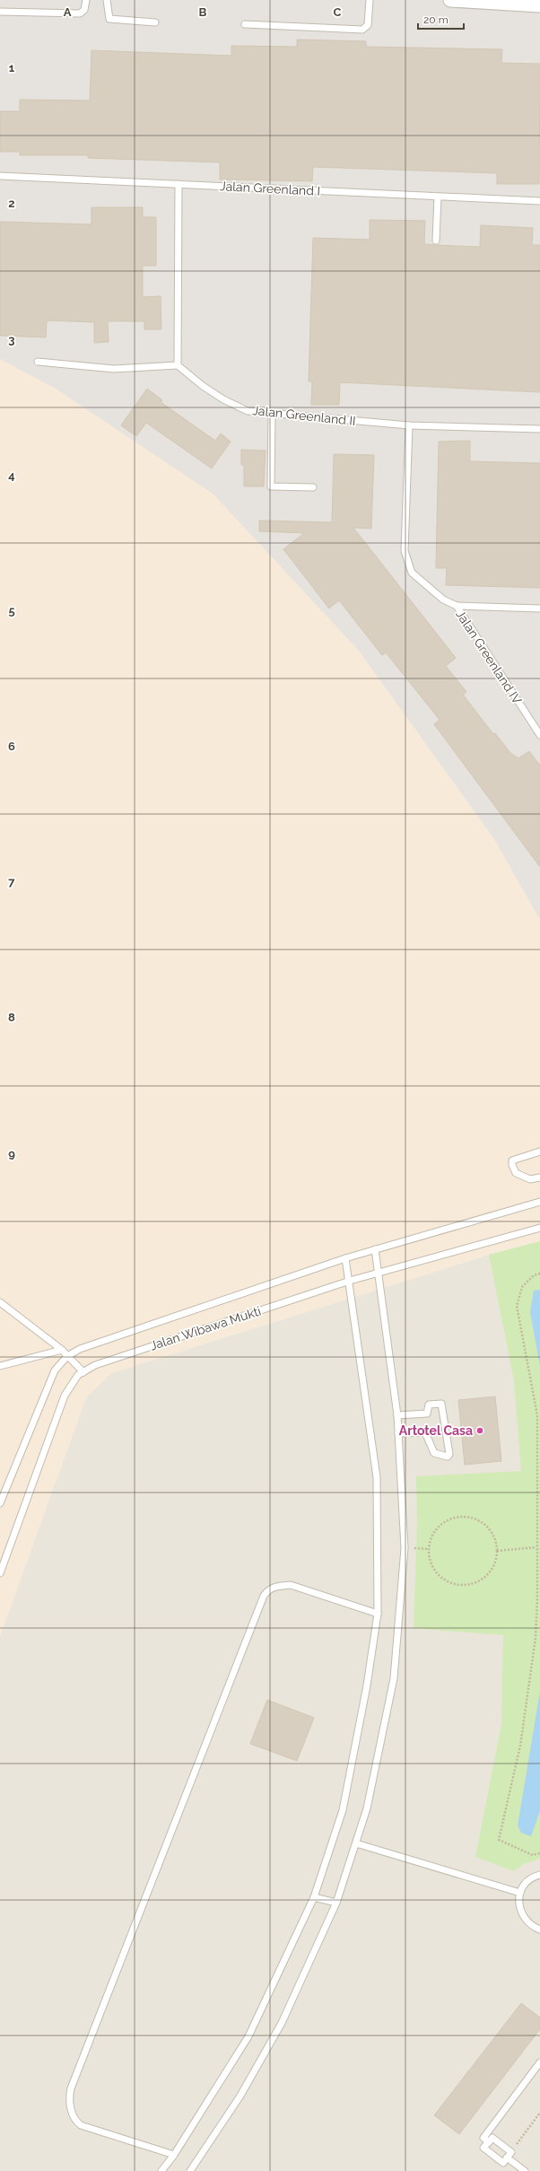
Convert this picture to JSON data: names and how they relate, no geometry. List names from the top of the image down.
{
  "streets": {
    "lane": [
      "Jalan Greenland I",
      "Jalan Greenland II",
      "Jalan Greenland IV",
      "Jalan Wibawa Mukti"
    ]
  },
  "crossings": [
    ["Jalan Greenland II", "Jalan Greenland IV"]
  ],
  "places": ["Artotel Casa"],
  "scale_bar": "20 m",
  "grid": {
    "columns": ["A", "B", "C"],
    "rows": [
      "1",
      "2",
      "3",
      "4",
      "5",
      "6",
      "7",
      "8",
      "9"
    ]
  }
}
